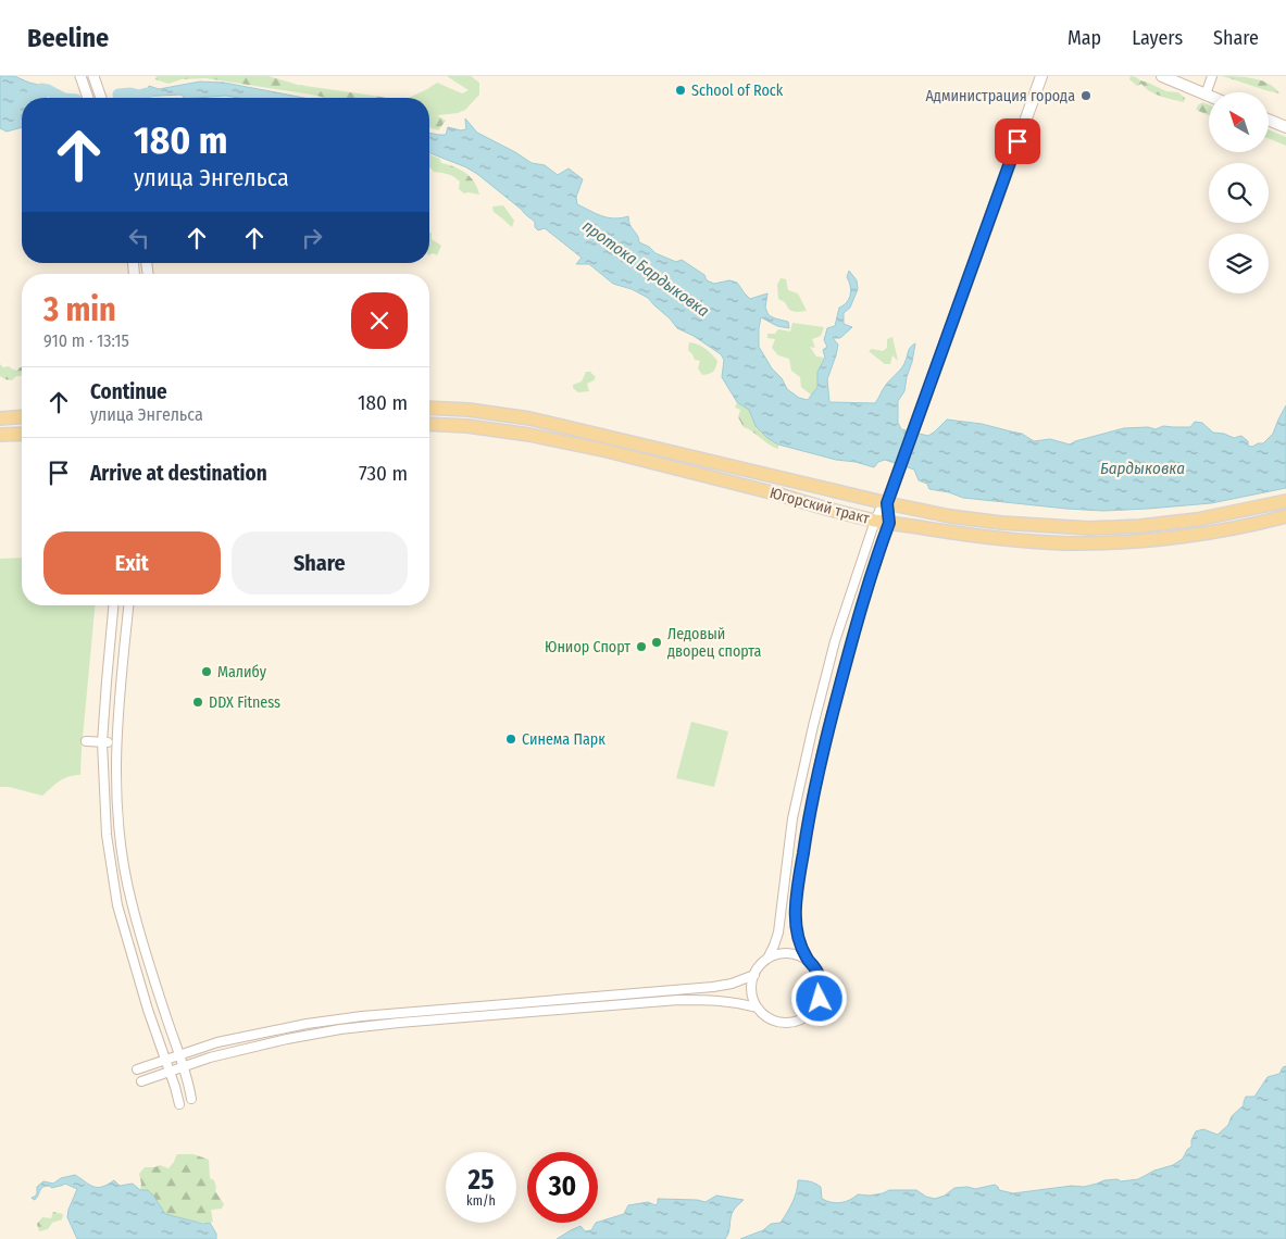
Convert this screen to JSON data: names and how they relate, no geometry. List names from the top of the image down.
{
  "streets": {
    "main road": ["Югорский тракт"]
  },
  "water": ["протока Бардыковка", "Бардыковка"],
  "places": [
    "School of Rock",
    "Администрация города",
    "Ледовый дворец спорта",
    "Юниор Спорт",
    "Малибу",
    "DDX Fitness",
    "Синема Парк"
  ],
  "north": "top left",
  "page": {
    "header": "Beeline",
    "nav": ["Map", "Layers", "Share"],
    "turn": ["180 m", "улица Энгельса"],
    "heading": ["3 min", "910 m · 13:15"],
    "list": [
      {
        "name": "Continue",
        "note": "улица Энгельса",
        "value": "180 m"
      },
      {
        "name": "Arrive at destination",
        "value": "730 m"
      }
    ],
    "buttons": ["Exit", "Share"],
    "speed": "25 km/h",
    "limit": "30"
  }
}
